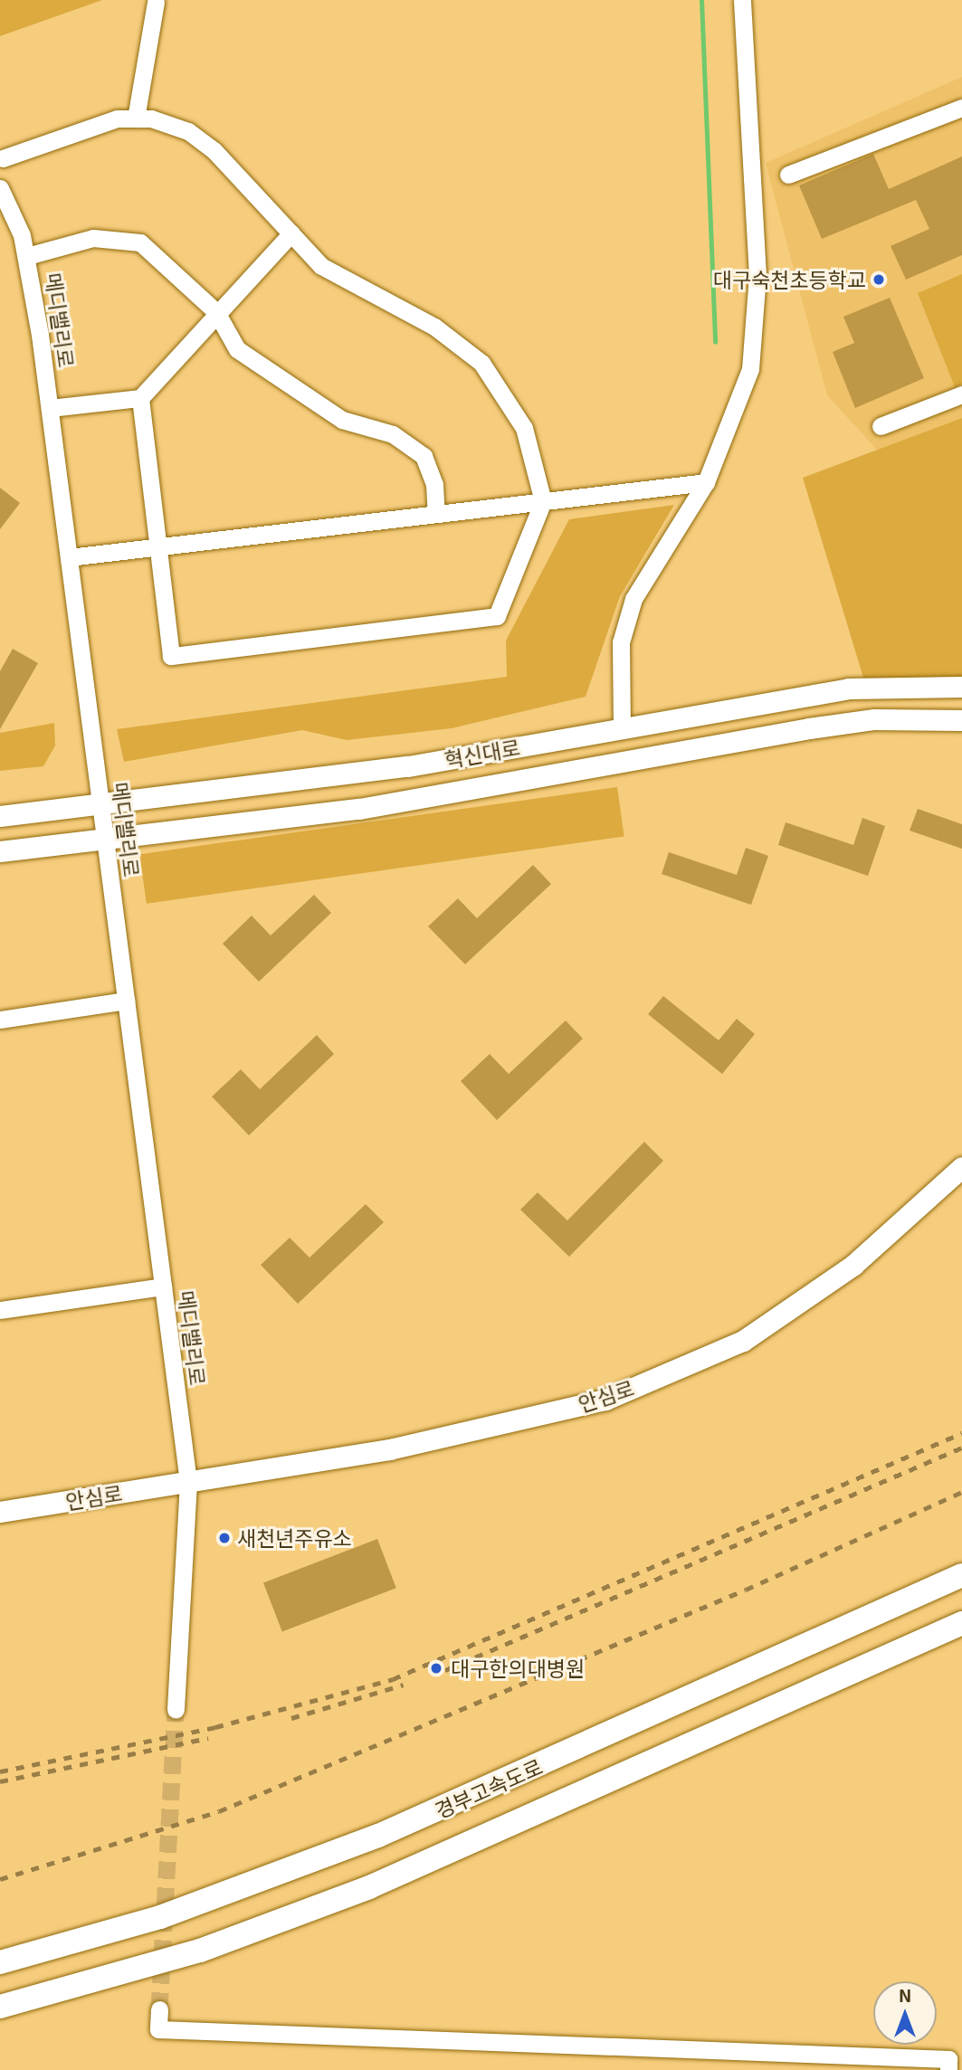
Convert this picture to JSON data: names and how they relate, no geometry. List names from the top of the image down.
{
  "streets": {
    "highway": ["경부고속도로"],
    "main road": ["혁신대로", "안심로"],
    "street": ["메디밸리로"]
  },
  "crossings": [
    ["메디밸리로", "혁신대로"],
    ["메디밸리로", "안심로"]
  ],
  "places": ["대구숙천초등학교", "새천년주유소", "대구한의대병원"],
  "north": "top"
}
